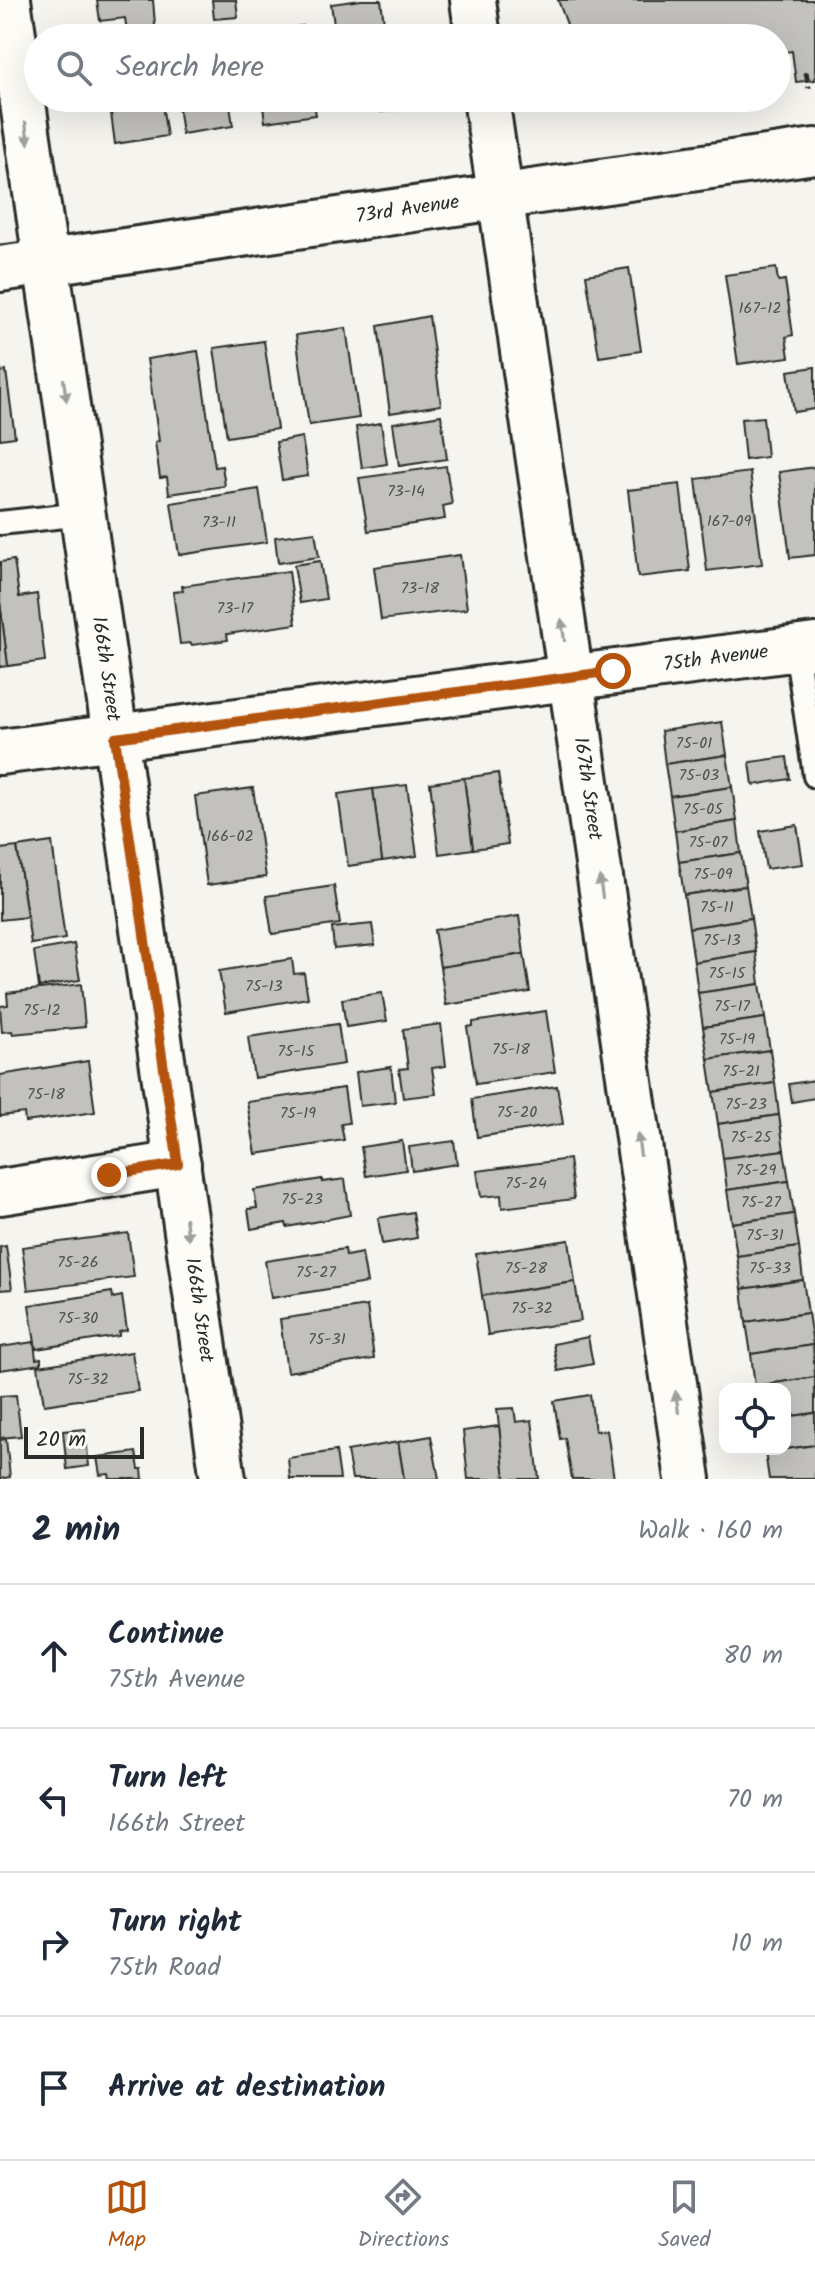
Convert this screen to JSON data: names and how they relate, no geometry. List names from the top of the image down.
{
  "streets": {
    "street": [
      "73rd Avenue",
      "75th Avenue",
      "166th Street",
      "167th Street"
    ]
  },
  "crossings": [
    ["73rd Avenue", "166th Street"],
    ["73rd Avenue", "167th Street"],
    ["75th Avenue", "166th Street"],
    ["75th Avenue", "167th Street"]
  ],
  "one_way": ["166th Street", "167th Street"],
  "house_numbers": [
    "167-12",
    "73-14",
    "167-09",
    "73-11",
    "73-18",
    "73-17",
    "75-01",
    "75-03",
    "75-05",
    "166-02",
    "75-07",
    "75-09",
    "75-11",
    "75-13",
    "75-15",
    "75-13",
    "75-17",
    "75-12",
    "75-19",
    "75-18",
    "75-15",
    "75-21",
    "75-18",
    "75-23",
    "75-20",
    "75-19",
    "75-25",
    "75-29",
    "75-24",
    "75-23",
    "75-27",
    "75-31",
    "75-26",
    "75-28",
    "75-33",
    "75-27",
    "75-32",
    "75-30",
    "75-31",
    "75-32"
  ],
  "scale_bar": "20 m",
  "page": {
    "search": "Search here",
    "scale": "20 m",
    "heading": ["2 min", "Walk · 160 m"],
    "list": [
      ["Continue", "75th Avenue", "80 m"],
      ["Turn left", "166th Street", "70 m"],
      ["Turn right", "75th Road", "10 m"],
      "Arrive at destination"
    ],
    "nav": ["Map", "Directions", "Saved"]
  }
}
